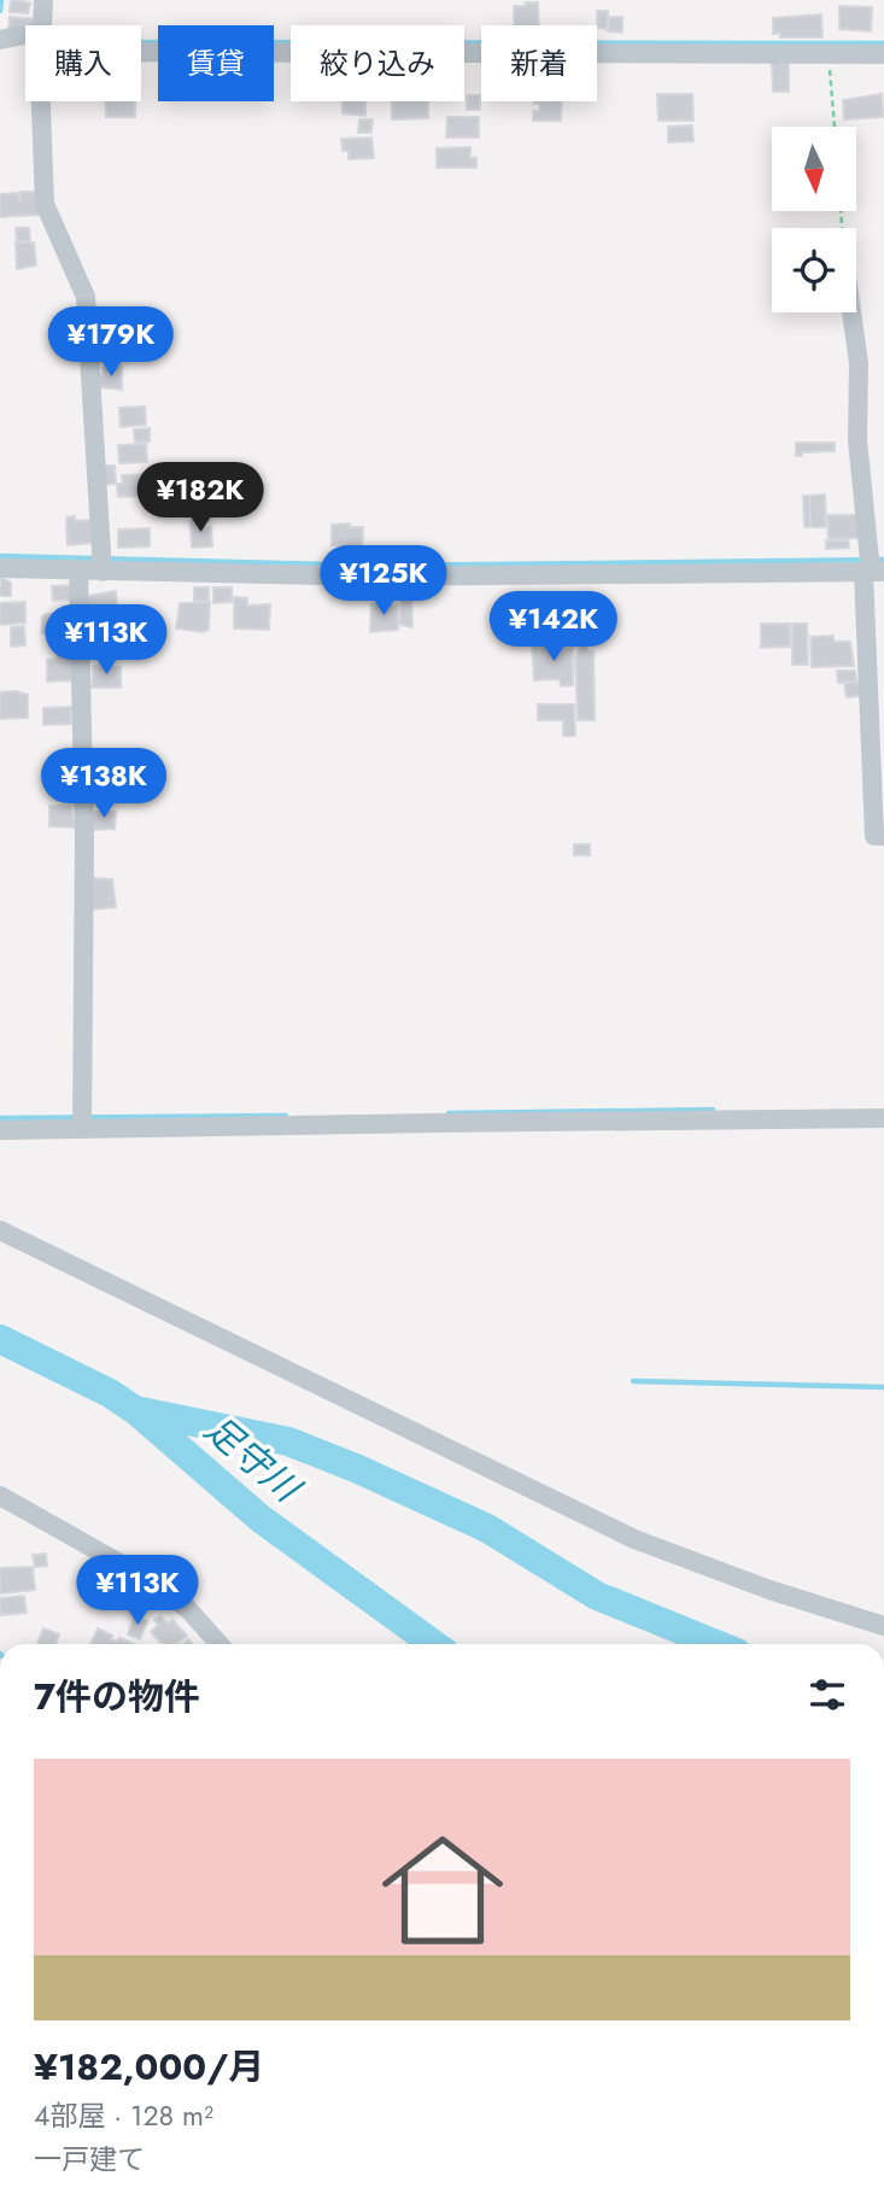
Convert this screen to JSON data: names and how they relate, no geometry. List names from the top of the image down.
{
  "water": ["足守川"],
  "north": "bottom",
  "page": {
    "chip": [
      "購入",
      "賃貸",
      "絞り込み",
      "新着"
    ],
    "price": [
      "¥179K",
      "¥182K",
      "¥125K",
      "¥142K",
      "¥113K",
      "¥138K",
      "¥113K"
    ],
    "heading": "7件の物件",
    "list": [
      {
        "name": "¥182,000/月",
        "note": "4部屋 · 128 m² · 一戸建て"
      }
    ]
  }
}
